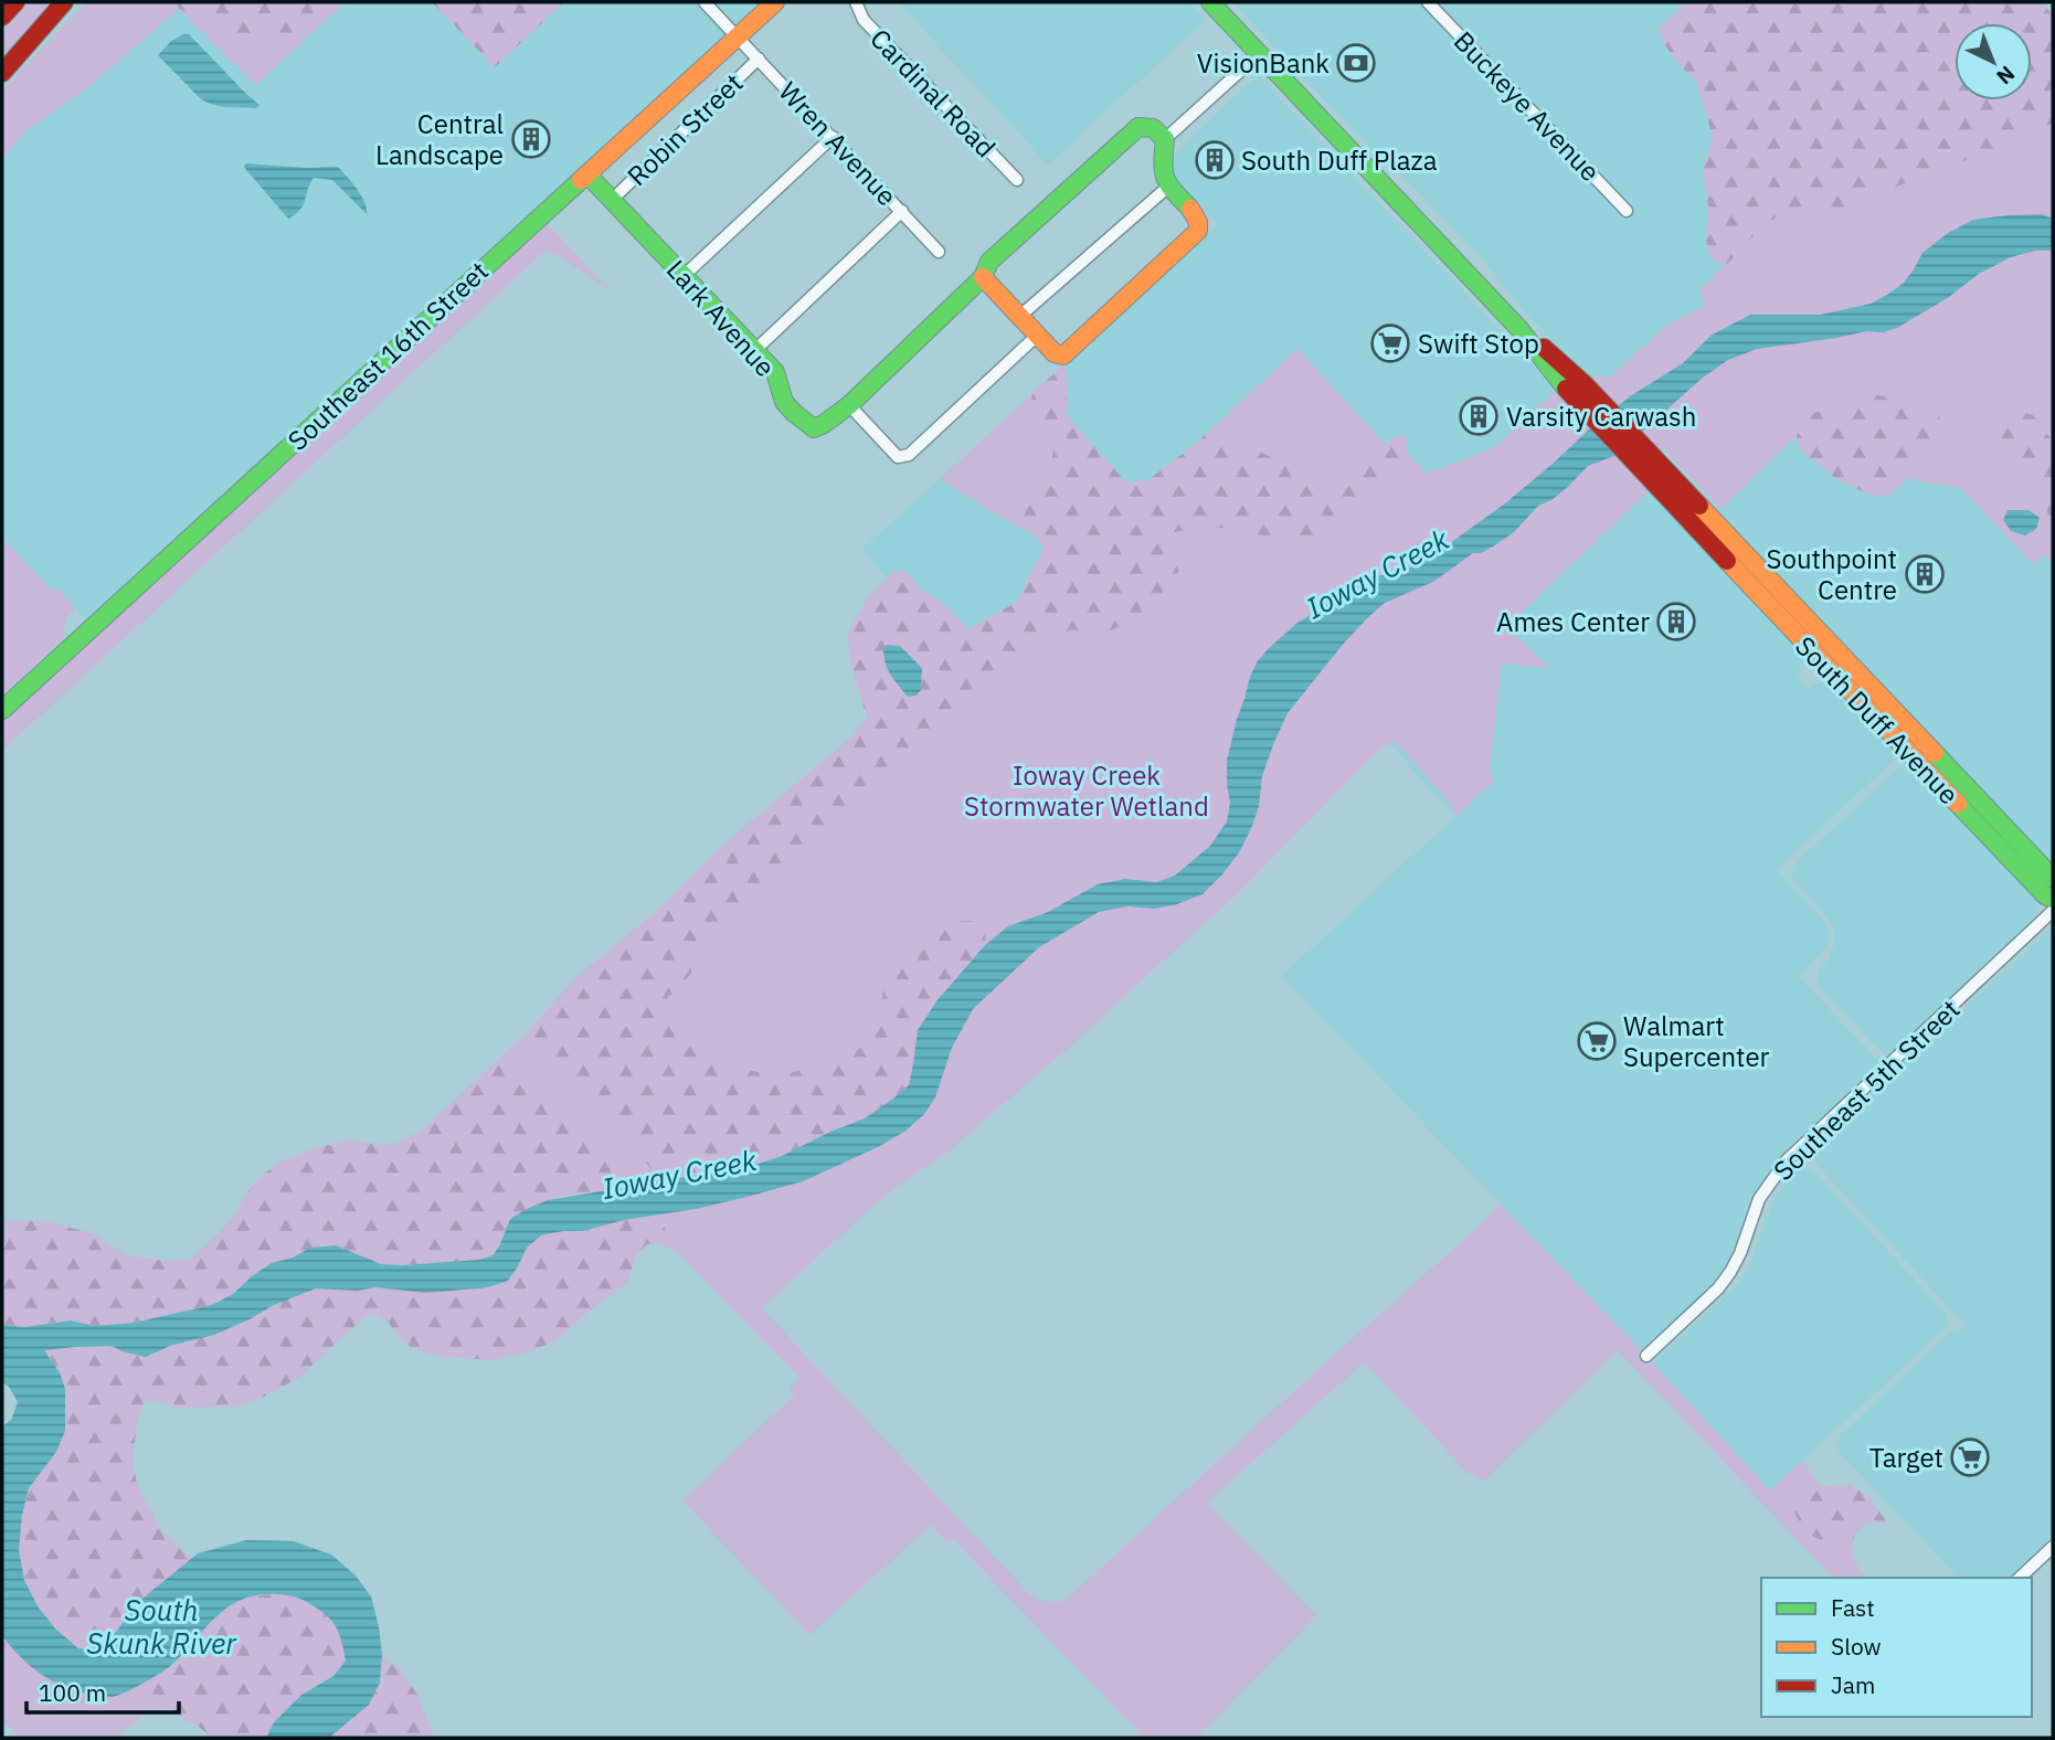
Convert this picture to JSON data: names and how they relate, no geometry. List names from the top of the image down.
{
  "streets": {
    "main road": ["Lark Avenue", "Southeast 16th Street", "South Duff Avenue"],
    "street": [
      "Cardinal Road",
      "Buckeye Avenue",
      "Robin Street",
      "Wren Avenue",
      "Southeast 5th Street"
    ]
  },
  "crossings": [
    ["Robin Street", "Wren Avenue"],
    ["Robin Street", "Lark Avenue"],
    ["Wren Avenue", "Southeast 16th Street"],
    ["Lark Avenue", "Southeast 16th Street"]
  ],
  "water": ["Ioway Creek", "South Skunk River"],
  "parks": ["Ioway Creek Stormwater Wetland"],
  "places": {
    "bank": ["VisionBank"],
    "building": [
      "Central Landscape",
      "South Duff Plaza",
      "Varsity Carwash",
      "Southpoint Centre",
      "Ames Center"
    ],
    "supermarket": ["Swift Stop", "Walmart Supercenter", "Target"]
  },
  "legend": ["Fast", "Slow", "Jam"],
  "scale_bar": "100 m",
  "north": "bottom right"
}
